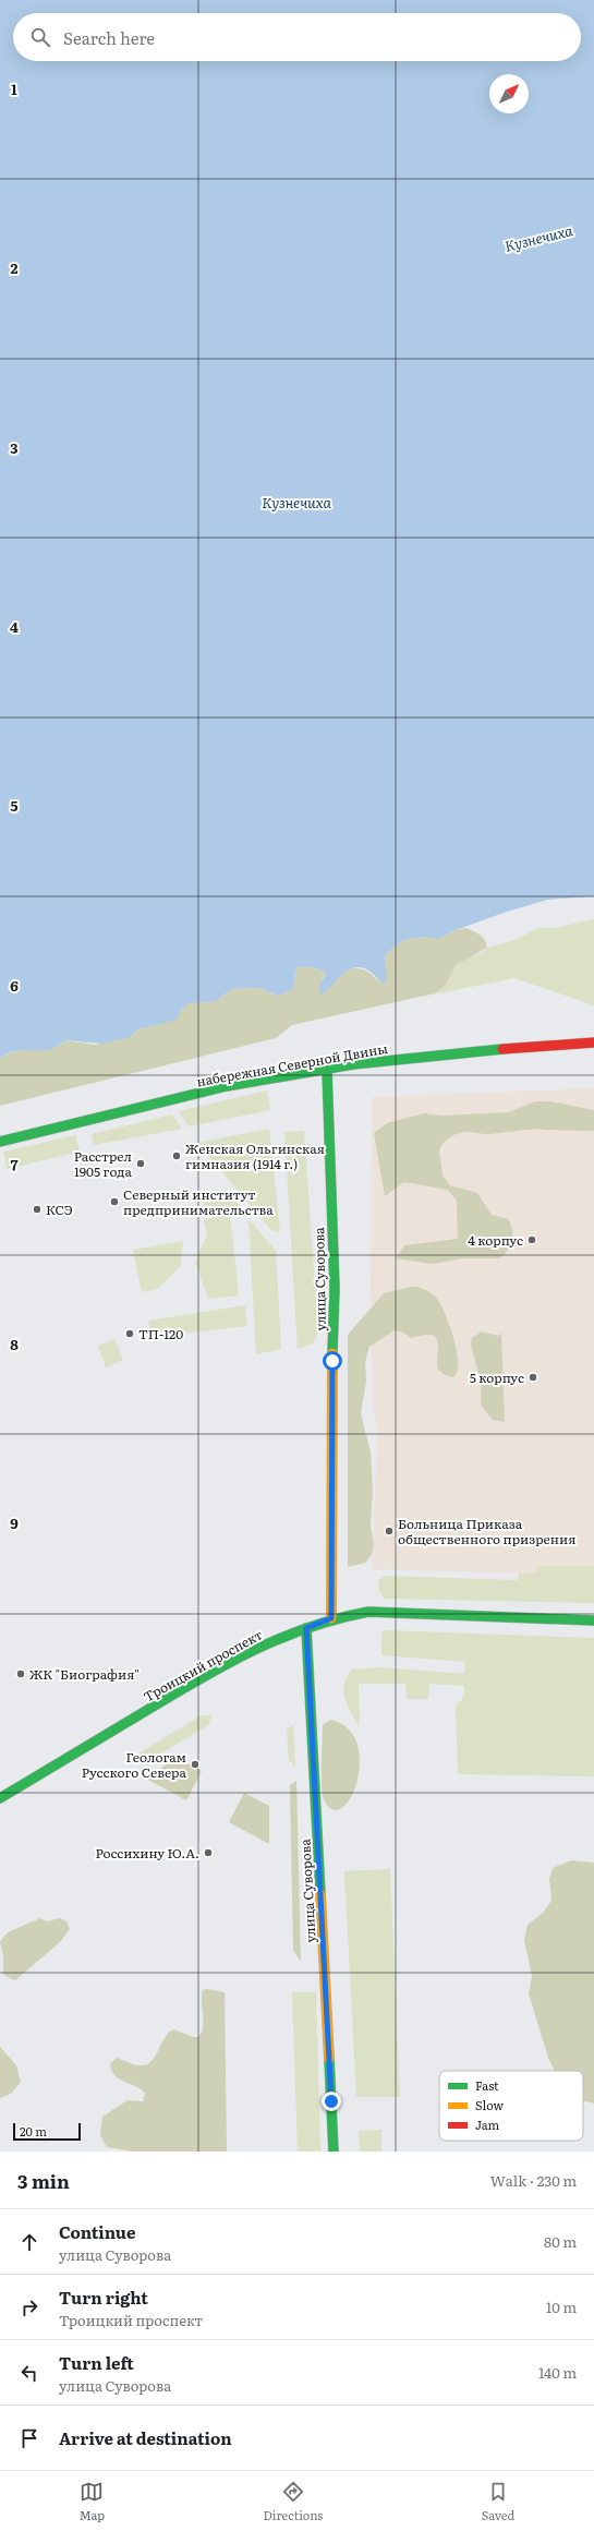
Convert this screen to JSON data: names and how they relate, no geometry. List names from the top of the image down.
{
  "streets": {
    "street": ["набережная Северной Двины", "улица Суворова", "Троицкий проспект"]
  },
  "crossings": [
    ["набережная Северной Двины", "улица Суворова"],
    ["улица Суворова", "Троицкий проспект"]
  ],
  "water": ["Кузнечиха"],
  "places": [
    "Женская Ольгинская гимназия (1914 г.)",
    "Расстрел 1905 года",
    "Северный институт предпринимательства",
    "КСЭ",
    "4 корпус",
    "ТП-120",
    "5 корпус",
    "Больница Приказа общественного призрения",
    "ЖК \"Биография\"",
    "Геологам Русского Севера",
    "Россихину Ю.А."
  ],
  "legend": ["Fast", "Slow", "Jam"],
  "scale_bar": "20 m",
  "north": "top right",
  "page": {
    "search": "Search here",
    "scale": "20 m",
    "heading": ["3 min", "Walk · 230 m"],
    "list": [
      ["Continue", "улица Суворова", "80 m"],
      ["Turn right", "Троицкий проспект", "10 m"],
      ["Turn left", "улица Суворова", "140 m"],
      "Arrive at destination"
    ],
    "nav": ["Map", "Directions", "Saved"]
  },
  "grid": {
    "rows": [
      "1",
      "2",
      "3",
      "4",
      "5",
      "6",
      "7",
      "8",
      "9"
    ]
  }
}
